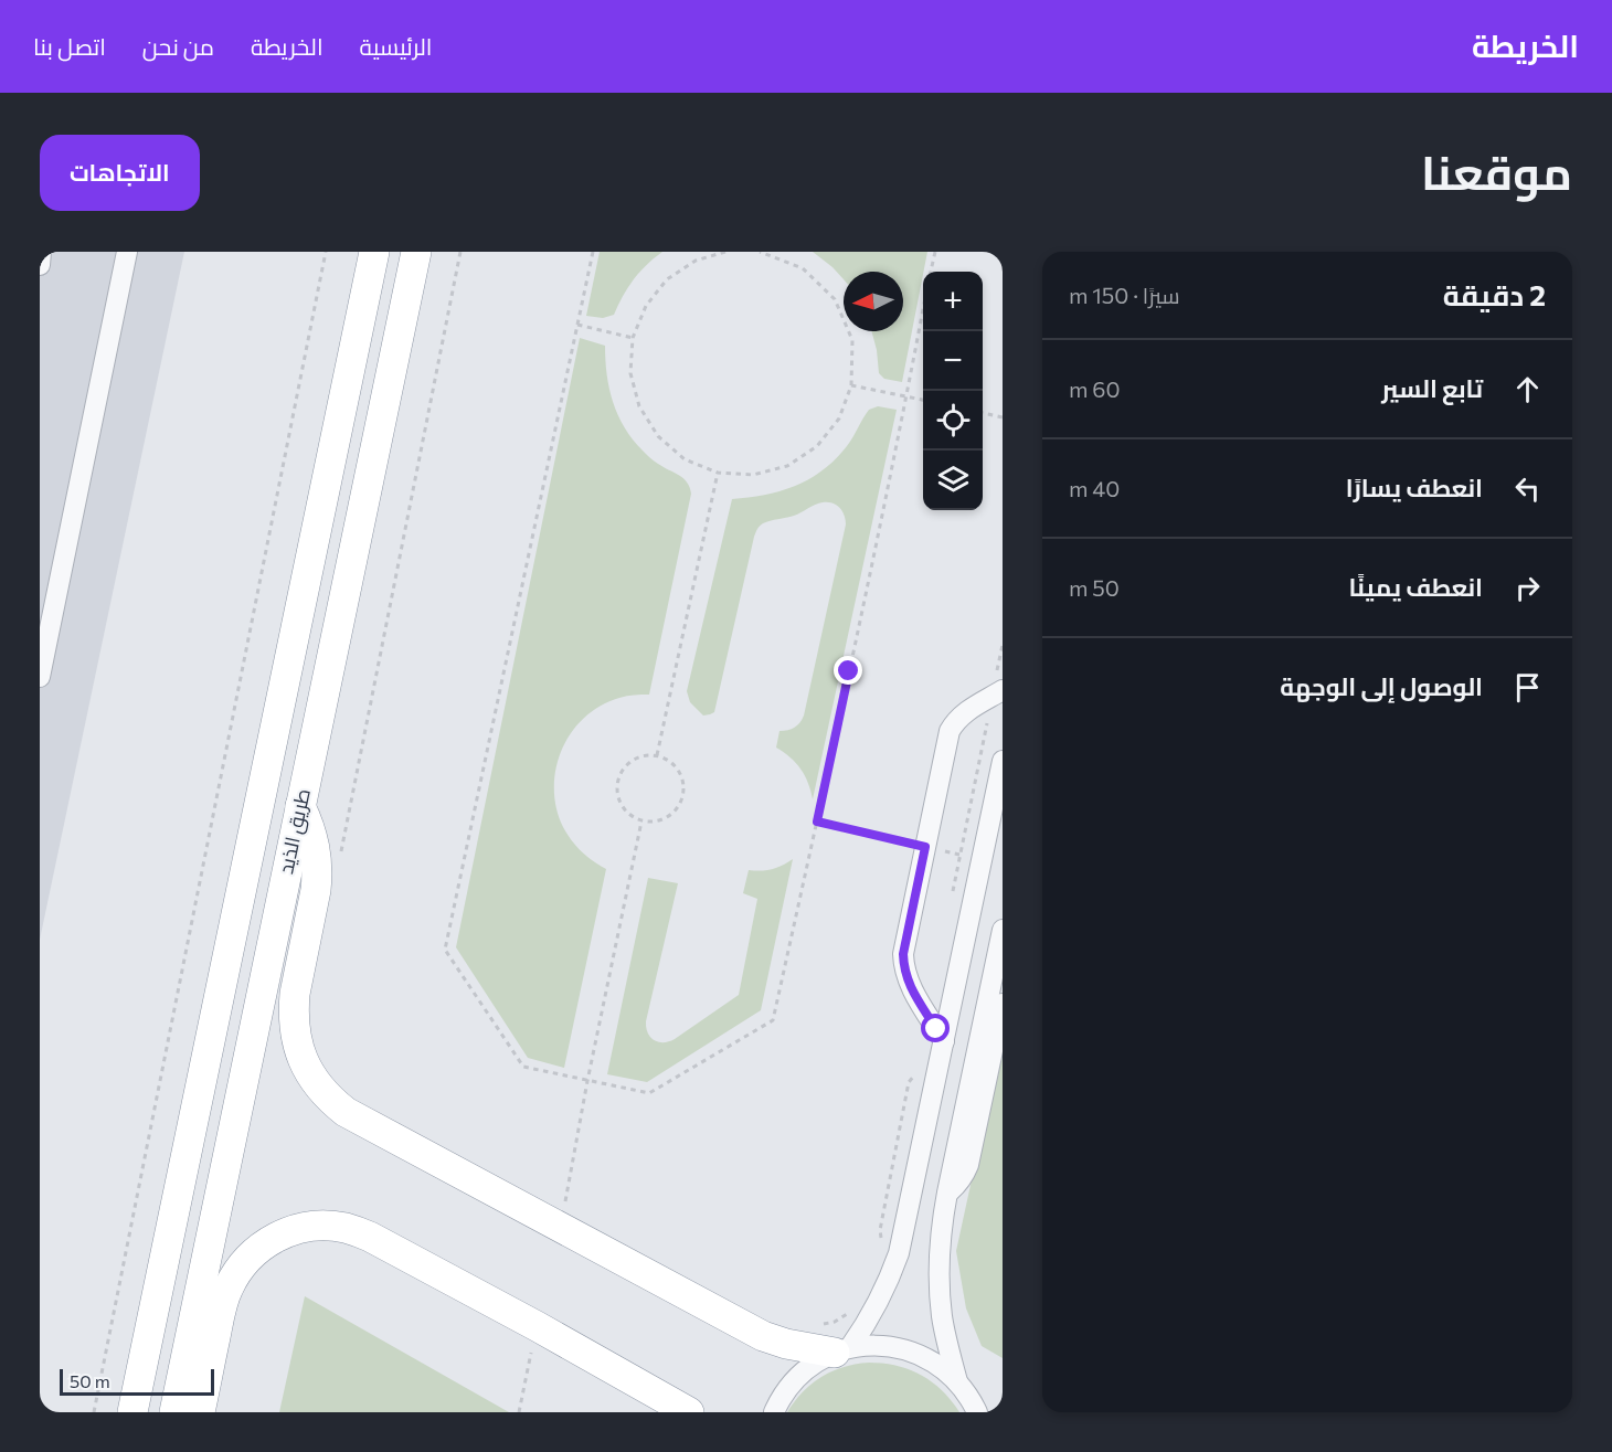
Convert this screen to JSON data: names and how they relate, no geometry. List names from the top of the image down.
{
  "streets": {
    "highway": ["طريق الذيد"]
  },
  "scale_bar": "50 m",
  "north": "left",
  "page": {
    "header": "الخريطة",
    "nav": [
      "الرئيسية",
      "الخريطة",
      "من نحن",
      "اتصل بنا"
    ],
    "title": "موقعنا",
    "buttons": "الاتجاهات",
    "heading": ["2 دقيقة", "سيرًا · 150 m"],
    "map_buttons": ["+", "−"],
    "list": [
      ["تابع السير", "60 m"],
      ["انعطف يسارًا", "40 m"],
      ["انعطف يمينًا", "50 m"],
      "الوصول إلى الوجهة"
    ],
    "scale": "50 m"
  }
}
